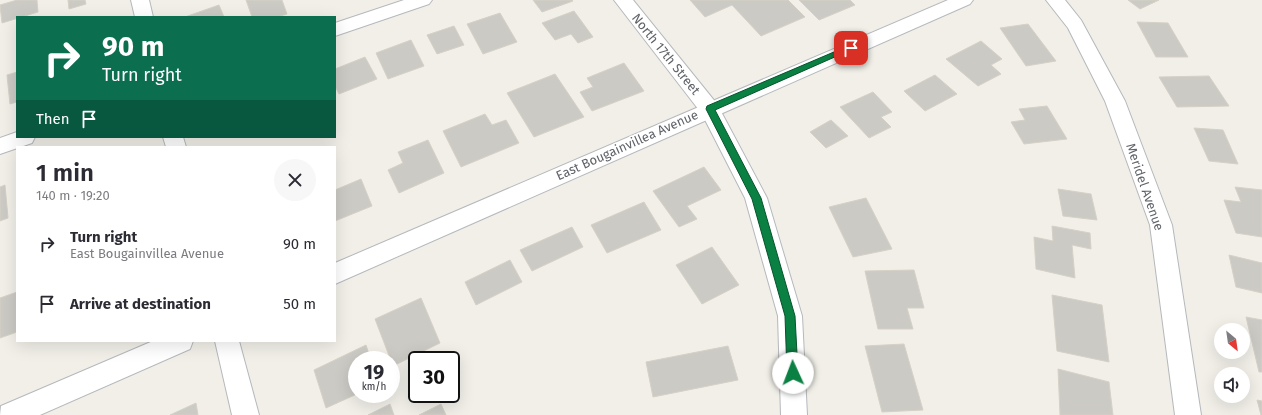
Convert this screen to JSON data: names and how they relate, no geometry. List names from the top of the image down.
{
  "streets": {
    "street": ["North 17th Street", "East Bougainvillea Avenue", "Meridel Avenue"]
  },
  "crossings": [
    ["North 17th Street", "East Bougainvillea Avenue"]
  ],
  "north": "bottom right",
  "page": {
    "turn": ["90 m", "Turn right"],
    "then": "Then",
    "heading": ["1 min", "140 m · 19:20"],
    "list": [
      {
        "name": "Turn right",
        "note": "East Bougainvillea Avenue",
        "value": "90 m"
      },
      {
        "name": "Arrive at destination",
        "value": "50 m"
      }
    ],
    "speed": "19 km/h",
    "limit": "30"
  }
}
